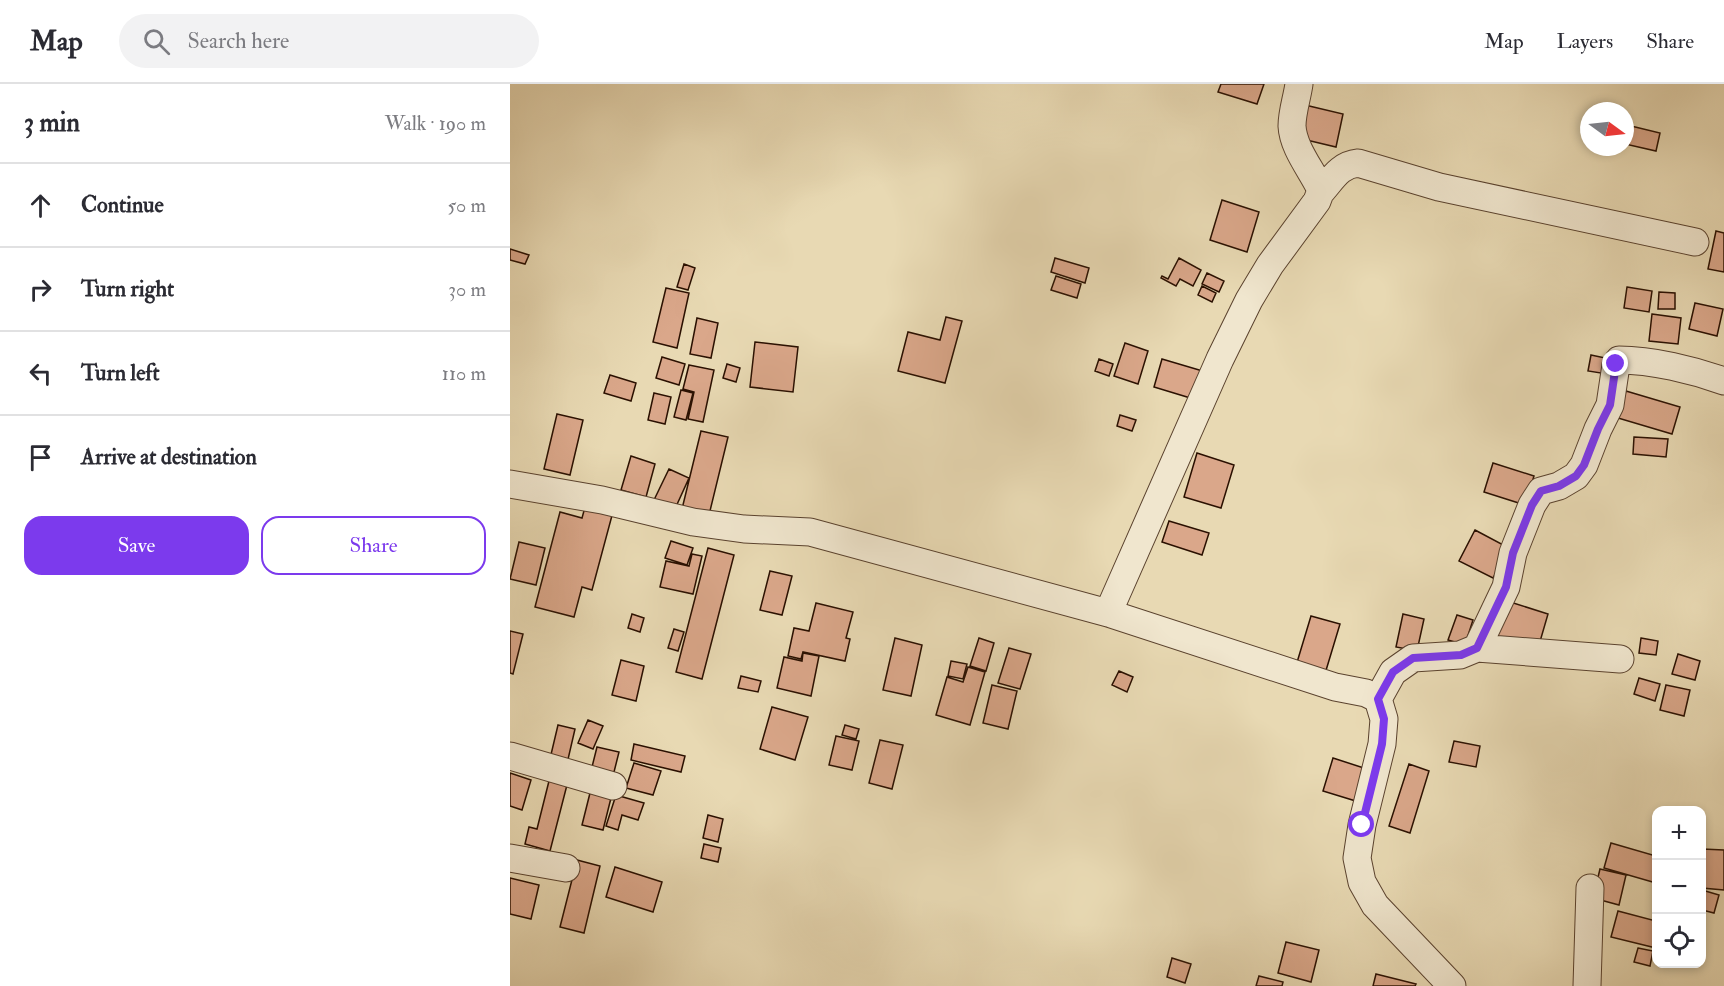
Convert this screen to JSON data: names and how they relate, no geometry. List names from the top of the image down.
{
  "north": "right",
  "page": {
    "header": "Map",
    "search": "Search here",
    "nav": ["Map", "Layers", "Share"],
    "heading": ["3 min", "Walk · 190 m"],
    "list": [
      ["Continue", "50 m"],
      ["Turn right", "30 m"],
      ["Turn left", "110 m"],
      "Arrive at destination"
    ],
    "buttons": ["Save", "Share"],
    "map_buttons": ["+", "−"]
  }
}
